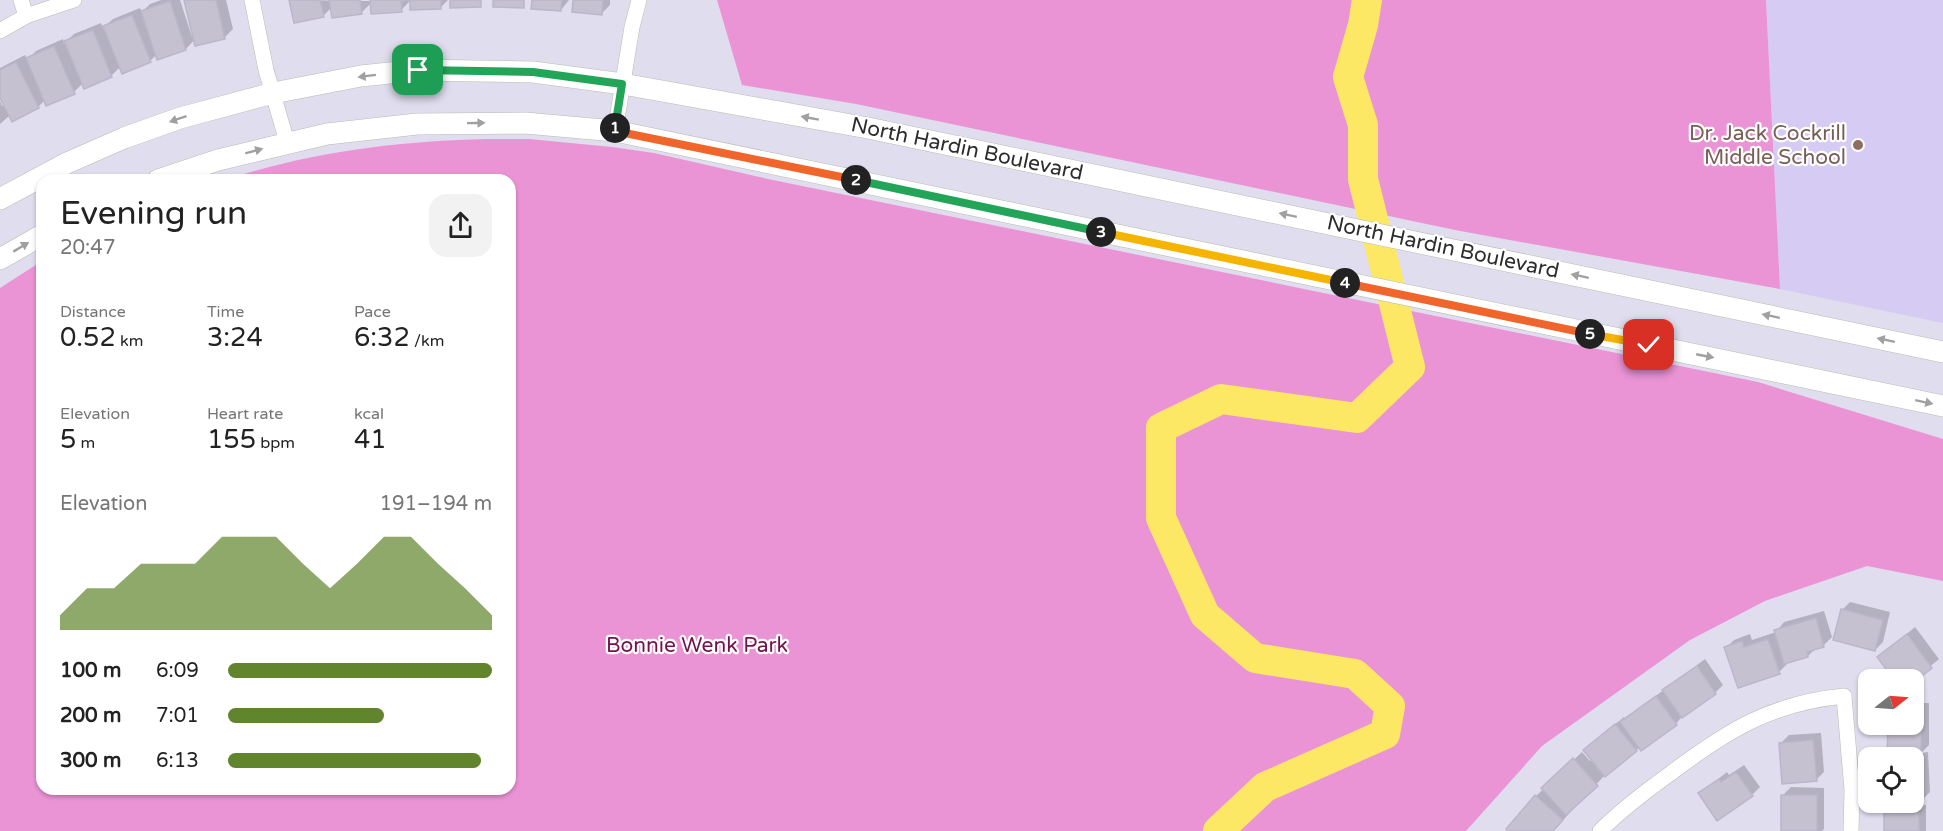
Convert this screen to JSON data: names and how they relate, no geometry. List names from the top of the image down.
{
  "streets": {
    "main road": ["North Hardin Boulevard"]
  },
  "parks": ["Bonnie Wenk Park"],
  "places": ["Dr. Jack Cockrill Middle School"],
  "north": "right",
  "page": {
    "pins": [
      "1",
      "2",
      "3",
      "4",
      "5"
    ],
    "heading": ["Evening run", "20:47"],
    "stats": [
      ["Distance", "0.52 km"],
      ["Time", "3:24"],
      ["Pace", "6:32 /km"],
      ["Elevation", "5 m"],
      ["Heart rate", "155 bpm"],
      ["kcal", "41"]
    ],
    "chart": ["Elevation", "191–194 m"],
    "list": [
      {
        "name": "100 m",
        "note": "6:09"
      },
      {
        "name": "200 m",
        "note": "7:01"
      },
      {
        "name": "300 m",
        "note": "6:13"
      }
    ]
  }
}
